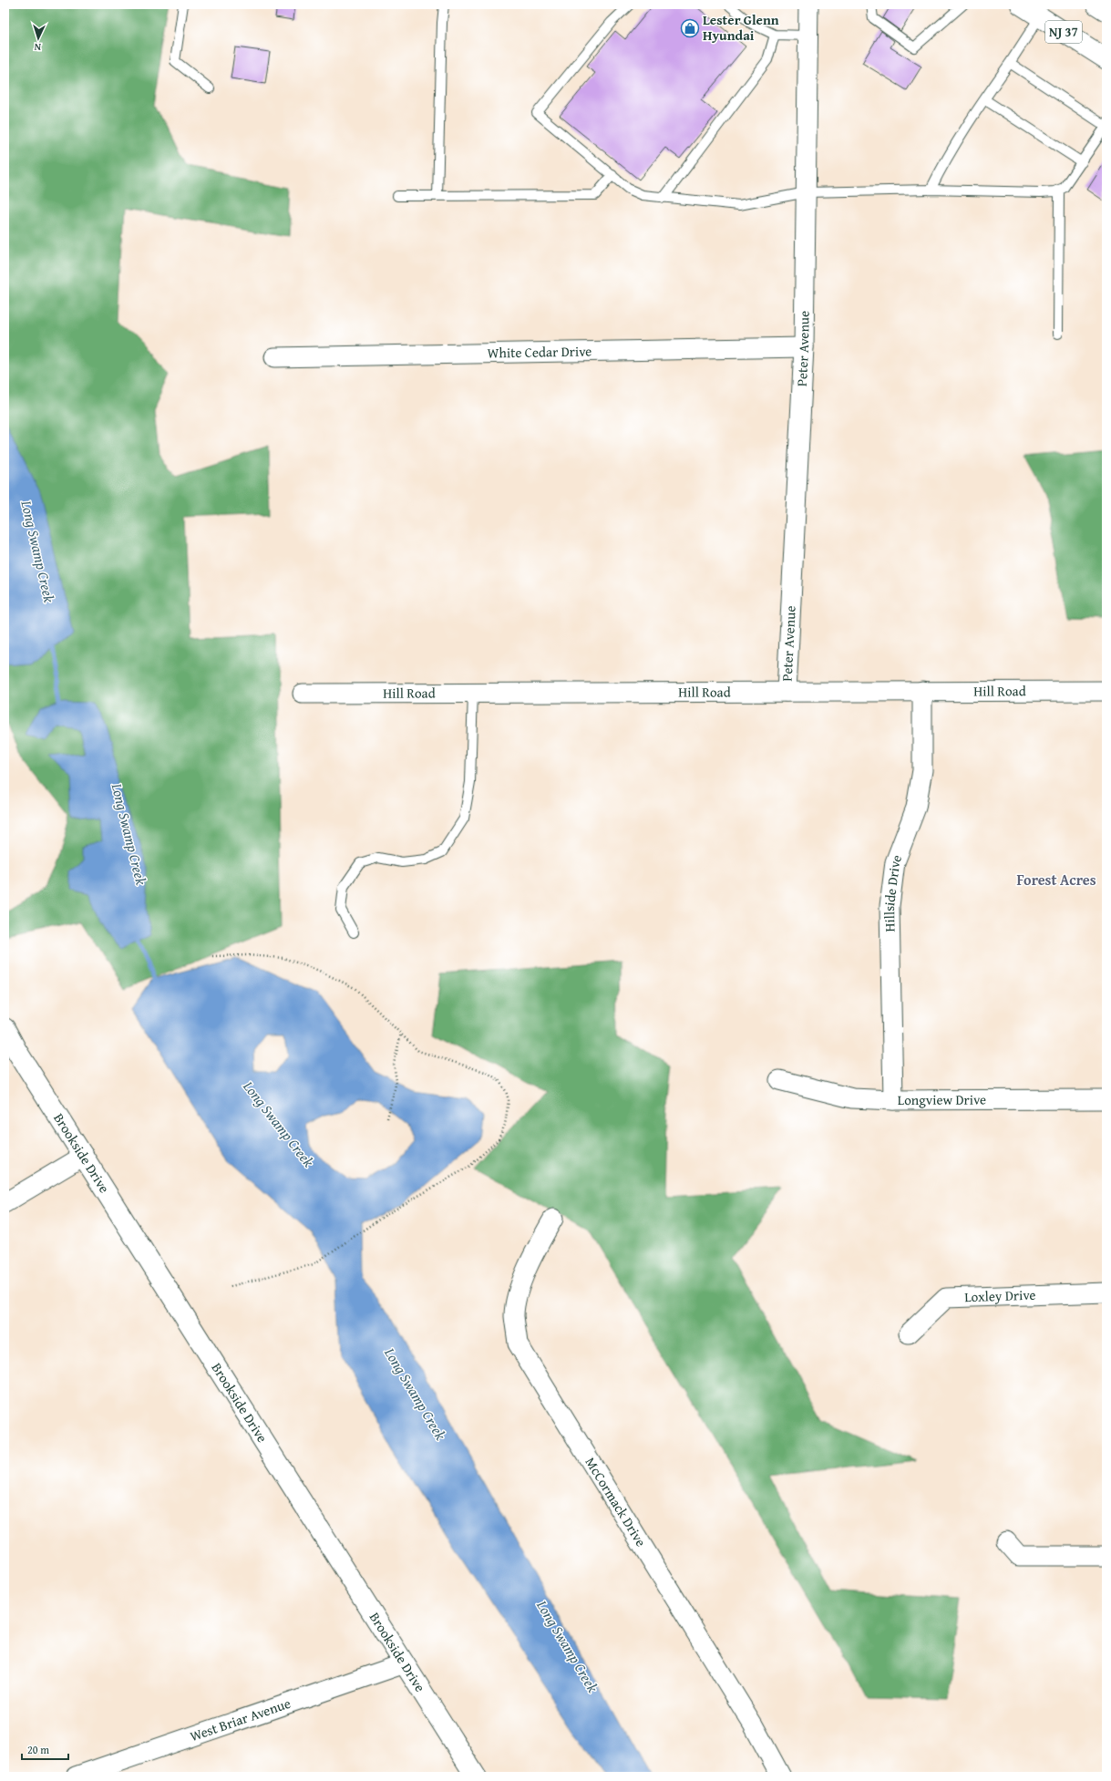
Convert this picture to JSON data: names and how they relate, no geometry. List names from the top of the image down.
{
  "streets": {
    "main road": ["NJ 37", "Brookside Drive"],
    "street": [
      "Peter Avenue",
      "White Cedar Drive",
      "Hill Road",
      "Hillside Drive",
      "Longview Drive",
      "Loxley Drive",
      "McCormack Drive",
      "West Briar Avenue"
    ]
  },
  "crossings": [
    ["Peter Avenue", "White Cedar Drive"],
    ["Peter Avenue", "Hill Road"],
    ["Hill Road", "Hillside Drive"],
    ["Hillside Drive", "Longview Drive"],
    ["Brookside Drive", "West Briar Avenue"]
  ],
  "districts": ["Forest Acres"],
  "water": ["Long Swamp Creek"],
  "places": {
    "shop": ["Lester Glenn Hyundai"]
  },
  "scale_bar": "20 m",
  "north": "bottom"
}
